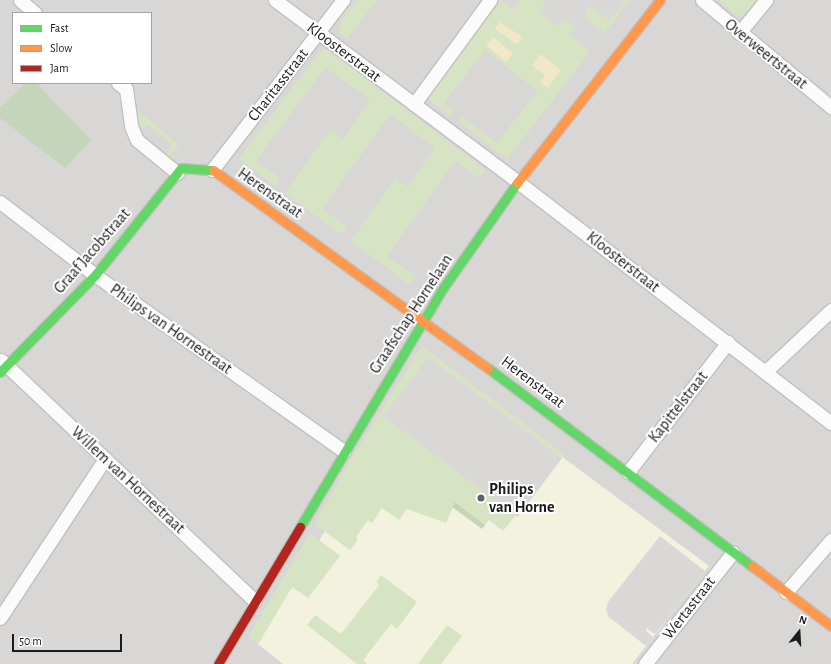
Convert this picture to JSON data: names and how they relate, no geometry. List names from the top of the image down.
{
  "streets": {
    "street": [
      "Kloosterstraat",
      "Overweertstraat",
      "Charitasstraat",
      "Herenstraat",
      "Graaf Jacobstraat",
      "Graafschap Hornelaan",
      "Philips van Hornestraat",
      "Kapittelstraat",
      "Willem van Hornestraat",
      "Wertastraat"
    ]
  },
  "crossings": [
    ["Kloosterstraat", "Charitasstraat"],
    ["Kloosterstraat", "Graafschap Hornelaan"],
    ["Kloosterstraat", "Kapittelstraat"],
    ["Charitasstraat", "Herenstraat"],
    ["Herenstraat", "Graafschap Hornelaan"],
    ["Herenstraat", "Kapittelstraat"],
    ["Herenstraat", "Wertastraat"],
    ["Graaf Jacobstraat", "Philips van Hornestraat"],
    ["Graaf Jacobstraat", "Willem van Hornestraat"],
    ["Graafschap Hornelaan", "Philips van Hornestraat"],
    ["Graafschap Hornelaan", "Willem van Hornestraat"]
  ],
  "places": ["Philips van Horne"],
  "legend": ["Fast", "Slow", "Jam"],
  "scale_bar": "50 m",
  "north": "top"
}
